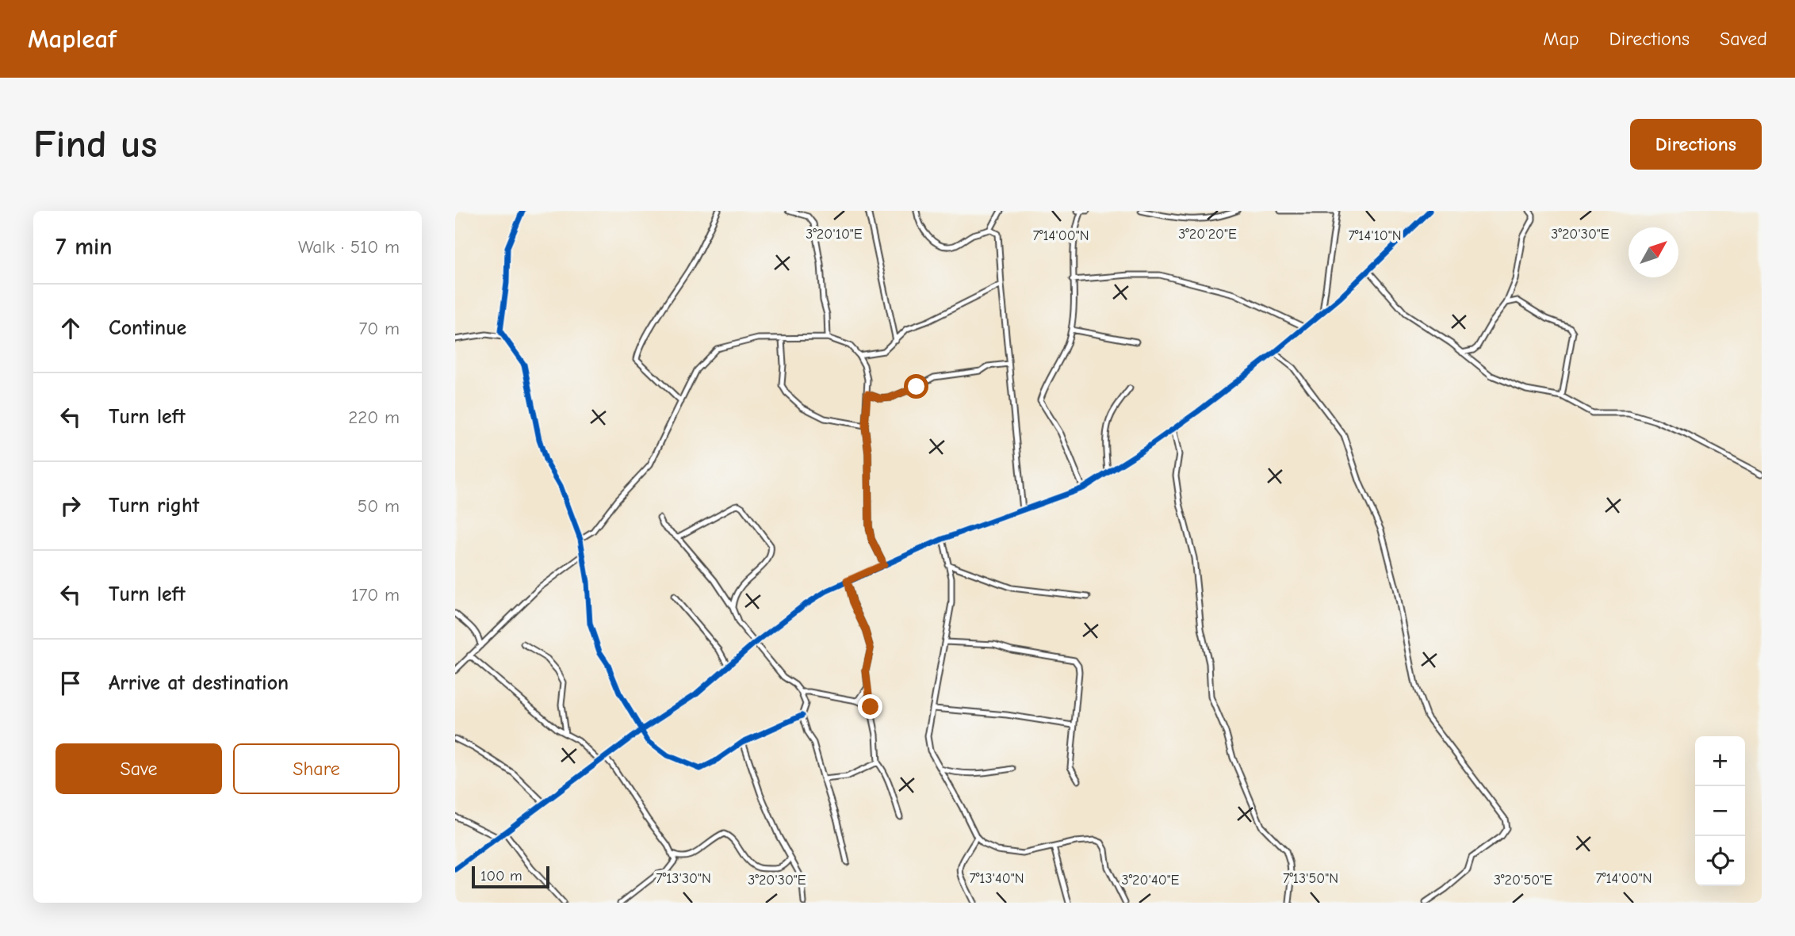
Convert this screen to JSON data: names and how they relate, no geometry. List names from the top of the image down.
{
  "scale_bar": "100 m",
  "north": "top right",
  "page": {
    "header": "Mapleaf",
    "nav": ["Map", "Directions", "Saved"],
    "buttons": [
      "Directions",
      ["Save", "Share"]
    ],
    "title": "Find us",
    "heading": ["7 min", "Walk · 510 m"],
    "list": [
      ["Continue", "70 m"],
      ["Turn left", "220 m"],
      ["Turn right", "50 m"],
      ["Turn left", "170 m"],
      "Arrive at destination"
    ],
    "map_buttons": ["+", "−"],
    "scale": "100 m"
  },
  "coordinates": [
    "3°20'10\"E",
    "3°20'30\"E",
    "3°20'20\"E",
    "7°14'00\"N",
    "7°14'10\"N",
    "7°13'30\"N",
    "7°13'40\"N",
    "7°13'50\"N",
    "3°20'40\"E",
    "3°20'50\"E"
  ]
}
